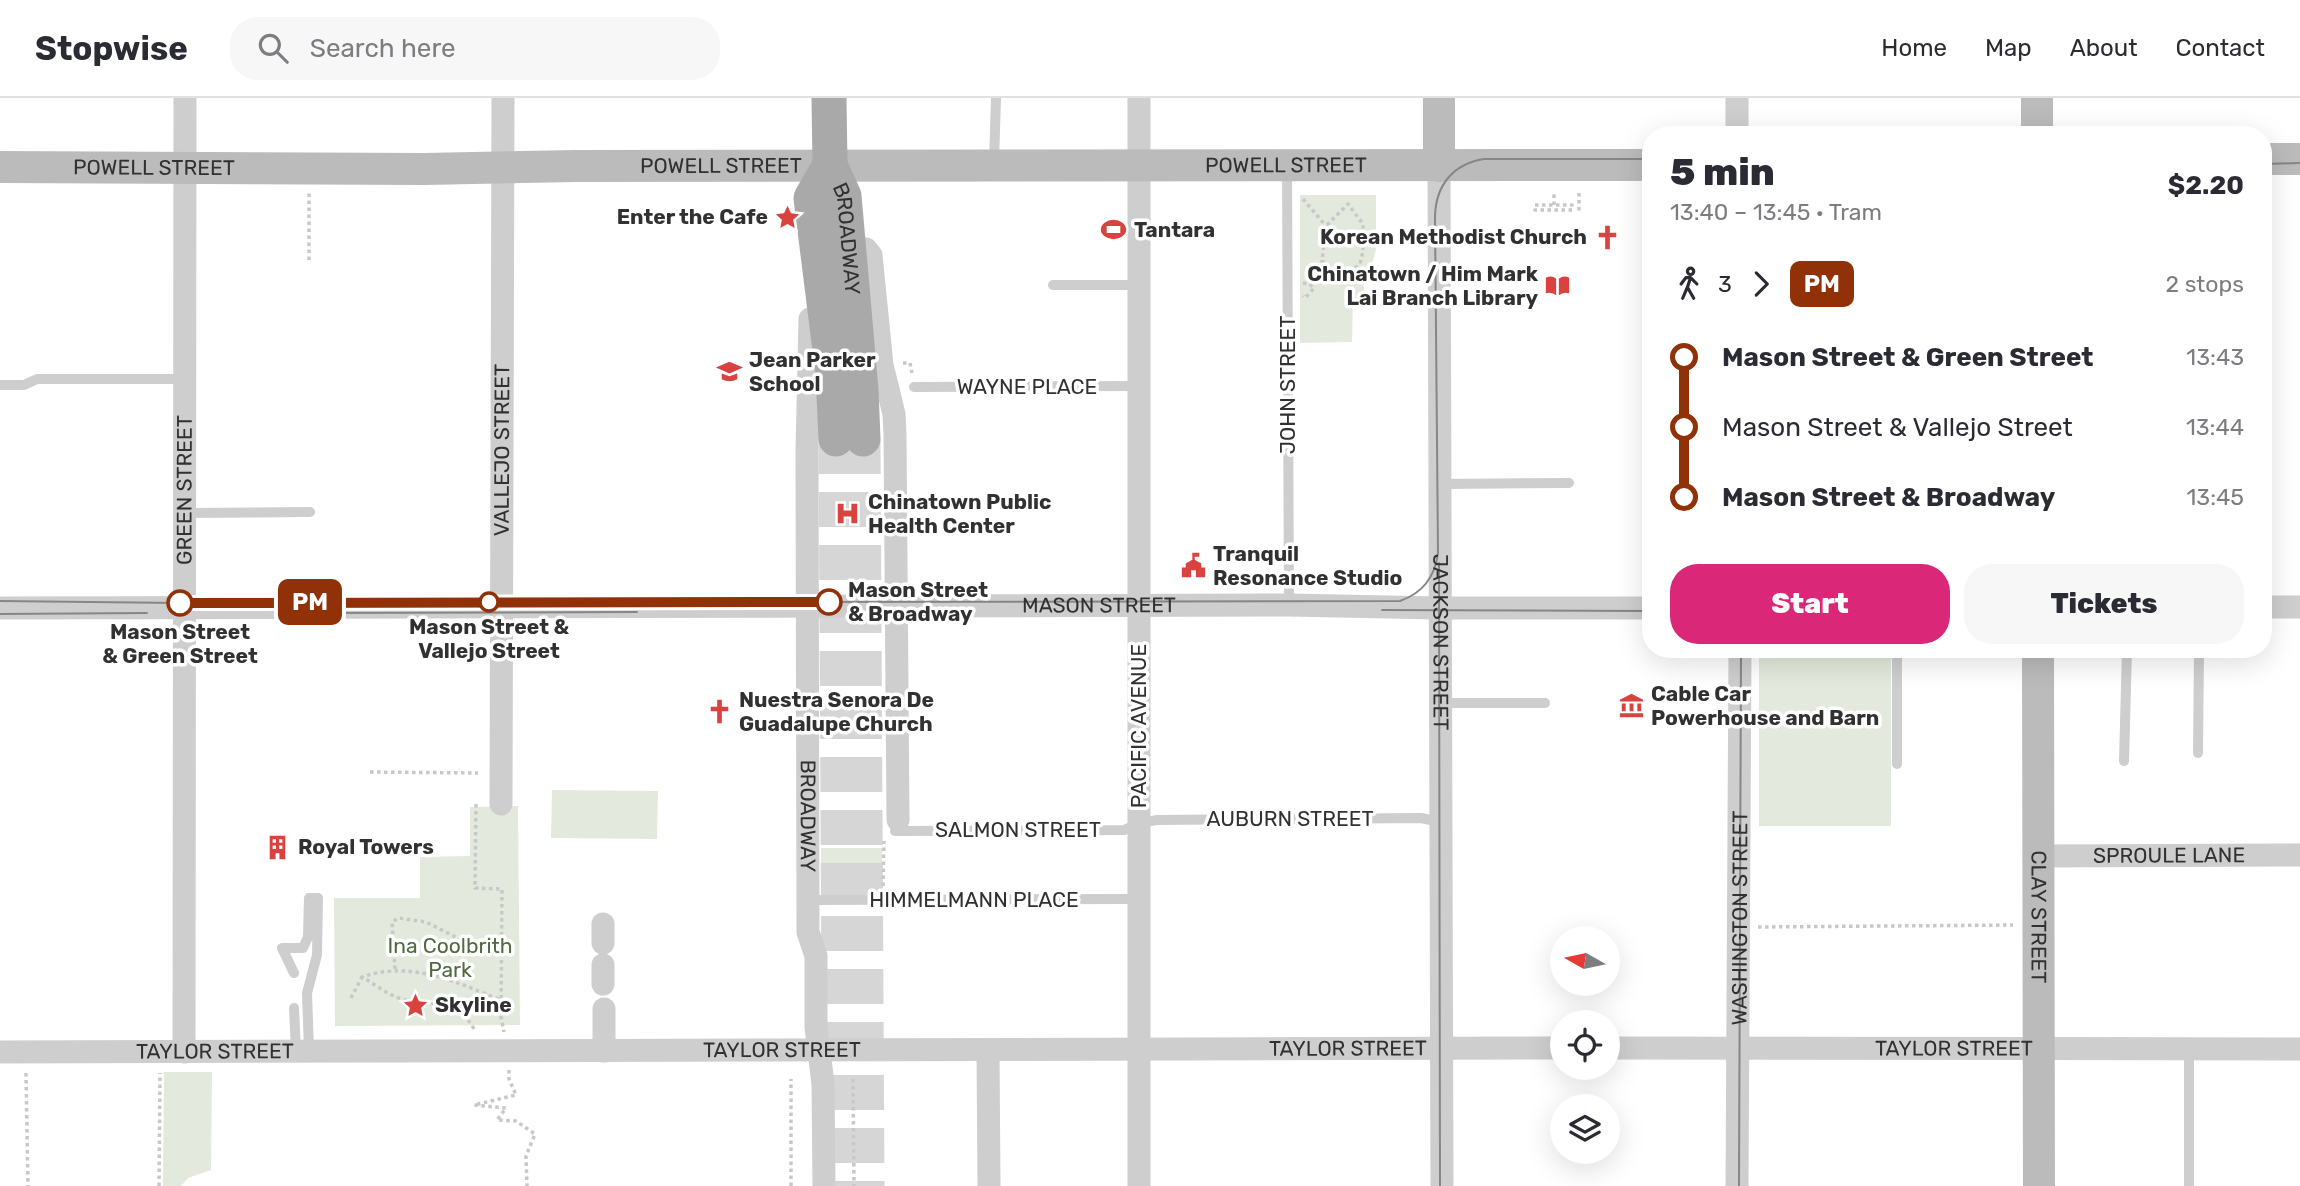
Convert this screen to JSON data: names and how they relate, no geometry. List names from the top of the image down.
{
  "streets": {
    "main road": ["BROADWAY"],
    "street": [
      "POWELL STREET",
      "VALLEJO STREET",
      "GREEN STREET",
      "MASON STREET",
      "JACKSON STREET",
      "PACIFIC AVENUE",
      "SPROULE LANE",
      "WASHINGTON STREET",
      "CLAY STREET",
      "TAYLOR STREET"
    ],
    "lane": [
      "JOHN STREET",
      "WAYNE PLACE",
      "AUBURN STREET",
      "SALMON STREET",
      "HIMMELMANN PLACE"
    ]
  },
  "crossings": [
    ["POWELL STREET", "BROADWAY"],
    ["POWELL STREET", "JOHN STREET"],
    ["POWELL STREET", "VALLEJO STREET"],
    ["POWELL STREET", "GREEN STREET"],
    ["POWELL STREET", "JACKSON STREET"],
    ["POWELL STREET", "PACIFIC AVENUE"],
    ["BROADWAY", "MASON STREET"],
    ["BROADWAY", "SALMON STREET"],
    ["BROADWAY", "HIMMELMANN PLACE"],
    ["BROADWAY", "TAYLOR STREET"],
    ["JOHN STREET", "MASON STREET"],
    ["WAYNE PLACE", "PACIFIC AVENUE"],
    ["VALLEJO STREET", "MASON STREET"],
    ["GREEN STREET", "MASON STREET"],
    ["GREEN STREET", "TAYLOR STREET"],
    ["MASON STREET", "JACKSON STREET"],
    ["MASON STREET", "PACIFIC AVENUE"],
    ["JACKSON STREET", "AUBURN STREET"],
    ["JACKSON STREET", "TAYLOR STREET"],
    ["PACIFIC AVENUE", "AUBURN STREET"],
    ["PACIFIC AVENUE", "SALMON STREET"],
    ["PACIFIC AVENUE", "HIMMELMANN PLACE"],
    ["PACIFIC AVENUE", "TAYLOR STREET"],
    ["AUBURN STREET", "SALMON STREET"],
    ["SPROULE LANE", "CLAY STREET"],
    ["WASHINGTON STREET", "TAYLOR STREET"],
    ["CLAY STREET", "TAYLOR STREET"]
  ],
  "parks": ["Ina Coolbrith Park"],
  "places": {
    "place": ["Enter the Cafe", "Skyline"],
    "sports": ["Tantara"],
    "church": ["Korean Methodist Church", "Nuestra Senora De Guadalupe Church"],
    "library": ["Chinatown / Him Mark Lai Branch Library"],
    "school or university": ["Jean Parker School"],
    "hospital": ["Chinatown Public Health Center"],
    "public building": ["Tranquil Resonance Studio"],
    "other": ["Mason Street & Vallejo Street", "Mason Street & Broadway", "Mason Street & Green Street"],
    "museum": ["Cable Car Powerhouse and Barn"],
    "building": ["Royal Towers"]
  },
  "lines": ["tram line PM"],
  "north": "left",
  "page": {
    "header": "Stopwise",
    "search": "Search here",
    "nav": [
      "Home",
      "Map",
      "About",
      "Contact"
    ],
    "on_map": "PM",
    "heading": ["5 min", "13:40 – 13:45 · Tram", "$2.20"],
    "legs": ["3", "PM", "2 stops"],
    "list": [
      {
        "name": "Mason Street & Green Street",
        "value": "13:43"
      },
      {
        "name": "Mason Street & Vallejo Street",
        "value": "13:44"
      },
      {
        "name": "Mason Street & Broadway",
        "value": "13:45"
      }
    ],
    "buttons": ["Start", "Tickets"]
  }
}
